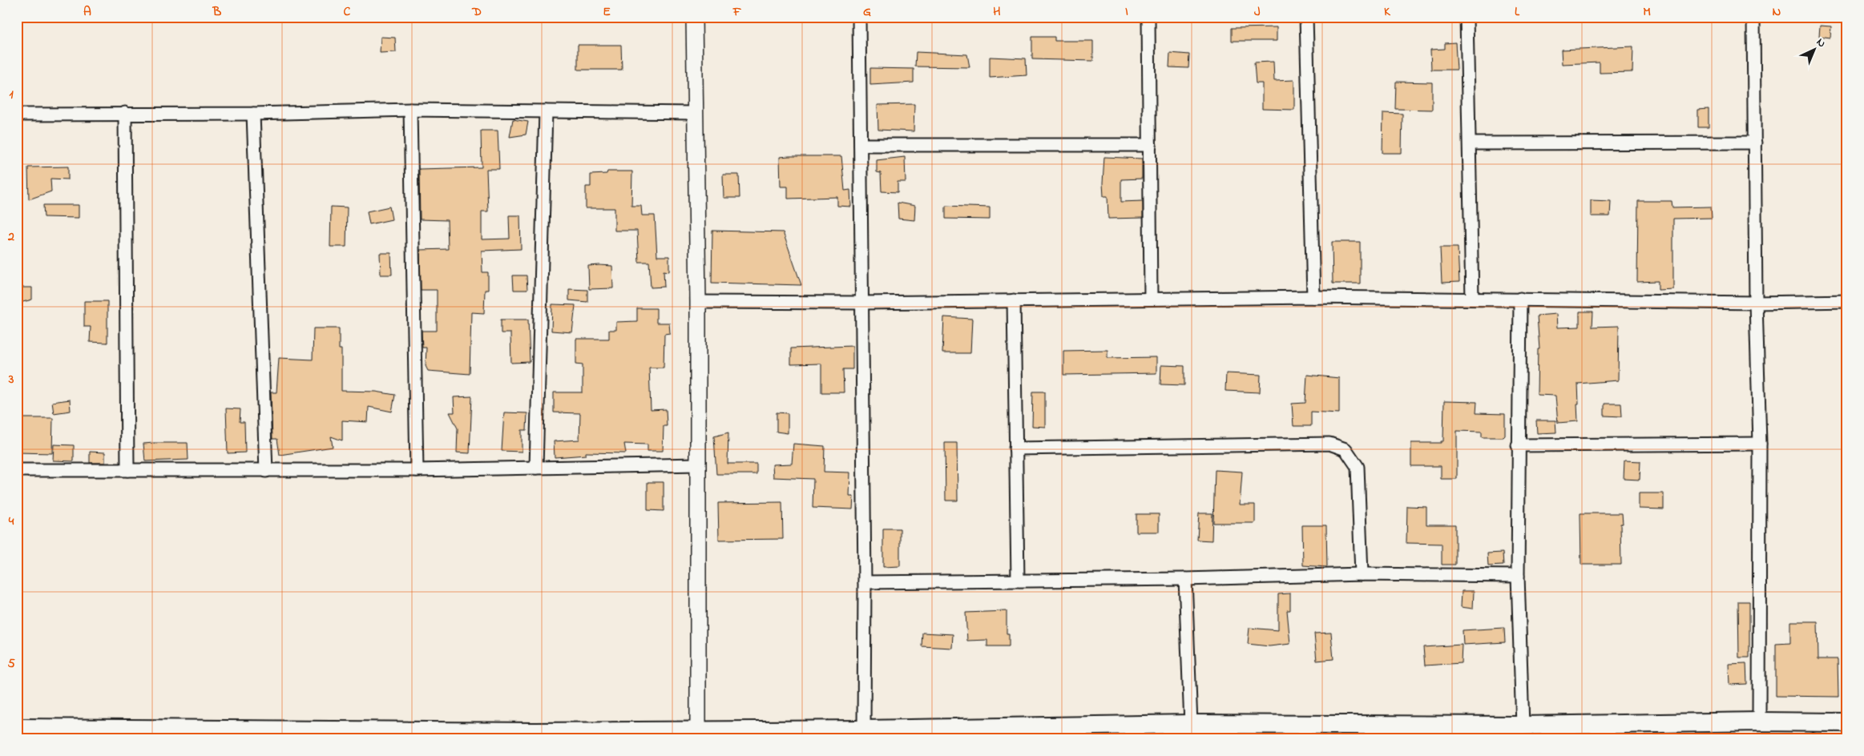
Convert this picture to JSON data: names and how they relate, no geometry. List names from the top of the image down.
{
  "north": "top right",
  "grid": {
    "columns": [
      "A",
      "B",
      "C",
      "D",
      "E",
      "F",
      "G",
      "H",
      "I",
      "J",
      "K",
      "L",
      "M",
      "N"
    ],
    "rows": [
      "1",
      "2",
      "3",
      "4",
      "5"
    ]
  }
}
